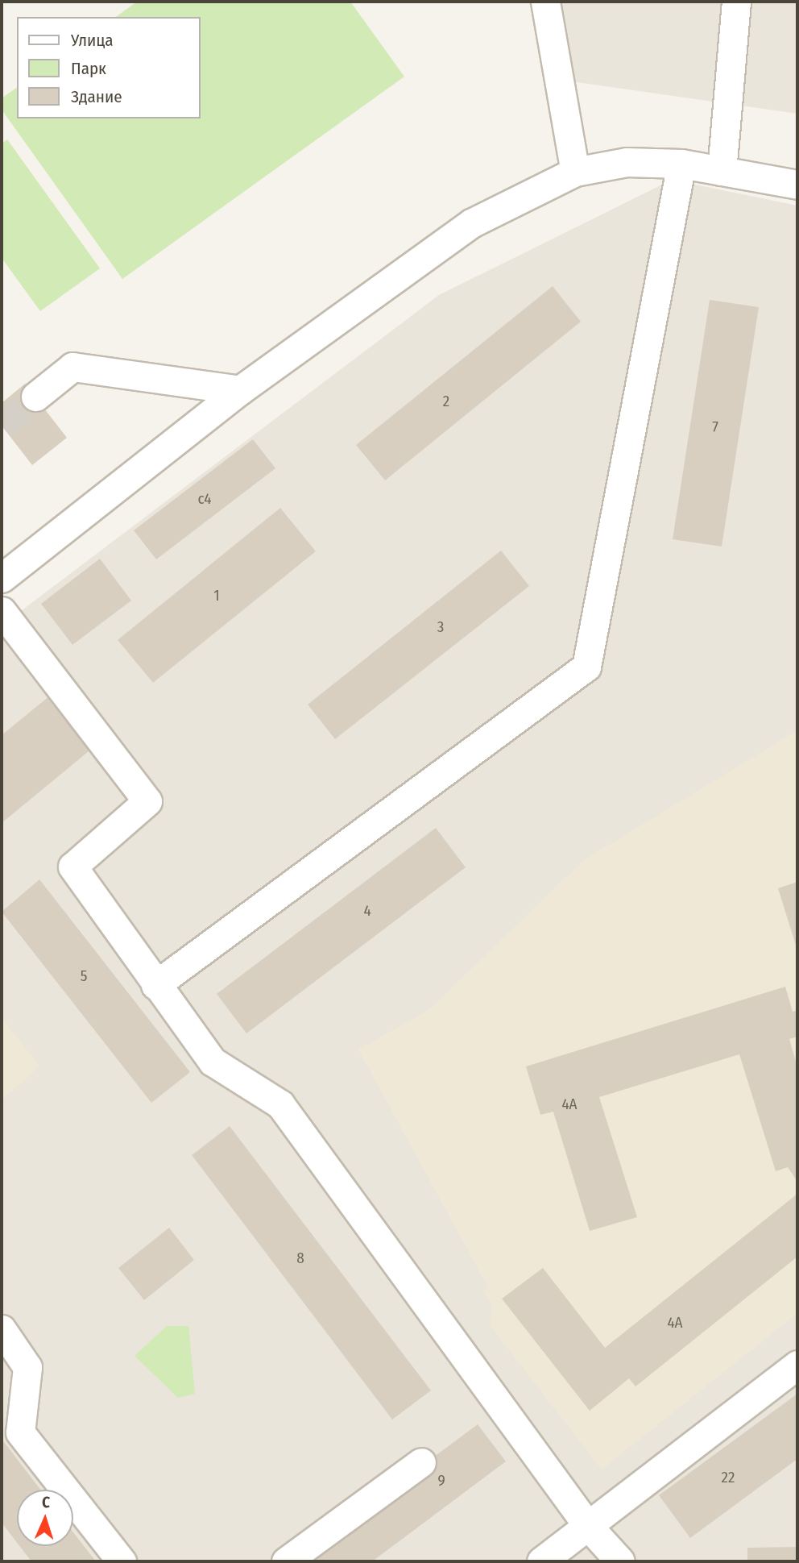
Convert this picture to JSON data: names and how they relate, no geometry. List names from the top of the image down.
{
  "house_numbers": [
    "2",
    "7",
    "с4",
    "1",
    "3",
    "4",
    "5",
    "4А",
    "8",
    "4А",
    "22",
    "9"
  ],
  "legend": ["Улица", "Парк", "Здание"],
  "north": "top"
}
